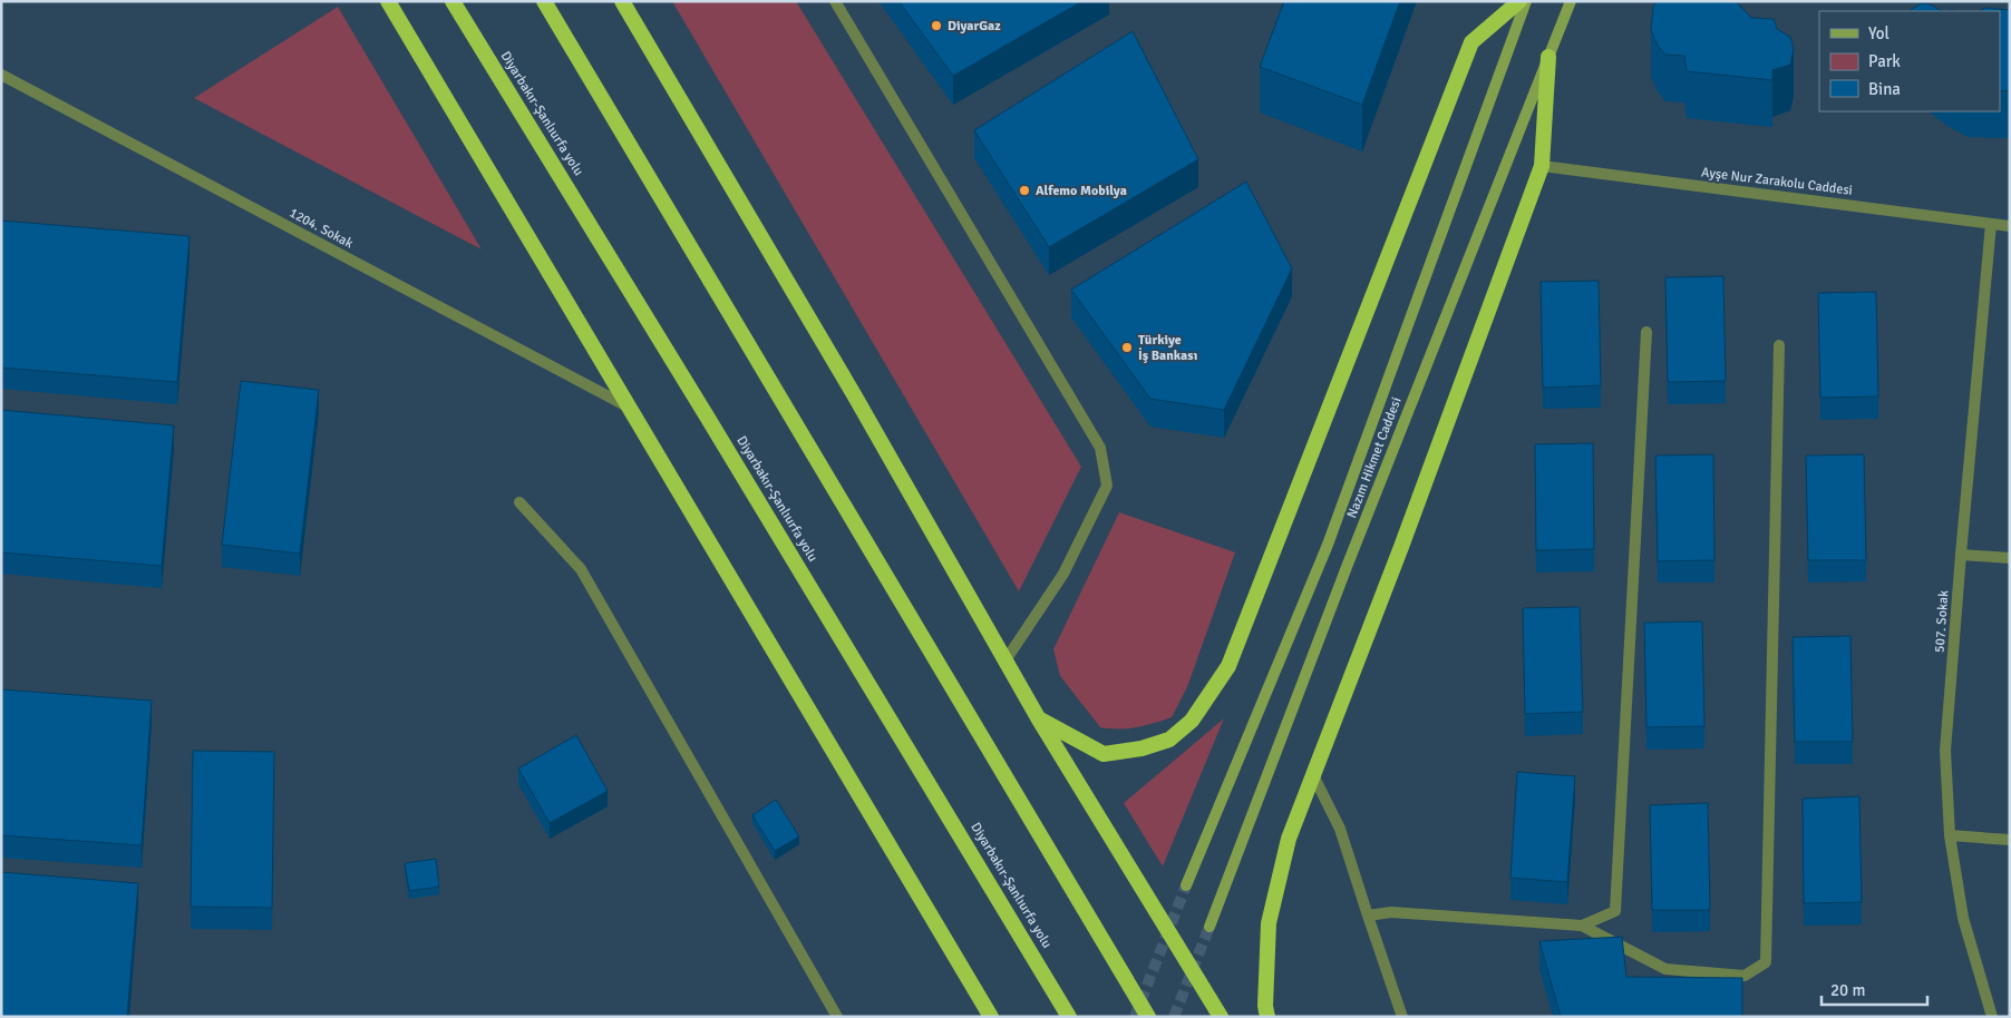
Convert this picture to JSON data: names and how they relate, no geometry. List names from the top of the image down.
{
  "streets": {
    "highway": ["Diyarbakır-Şanlıurfa yolu"],
    "main road": ["Nazım Hikmet Caddesi"],
    "street": ["Ayşe Nur Zarakolu Caddesi", "1204. Sokak", "507. Sokak"]
  },
  "crossings": [
    ["Ayşe Nur Zarakolu Caddesi", "507. Sokak"]
  ],
  "places": ["DiyarGaz", "Alfemo Mobilya", "Türkiye İş Bankası"],
  "legend": ["Yol", "Park", "Bina"],
  "scale_bar": "20 m"
}
